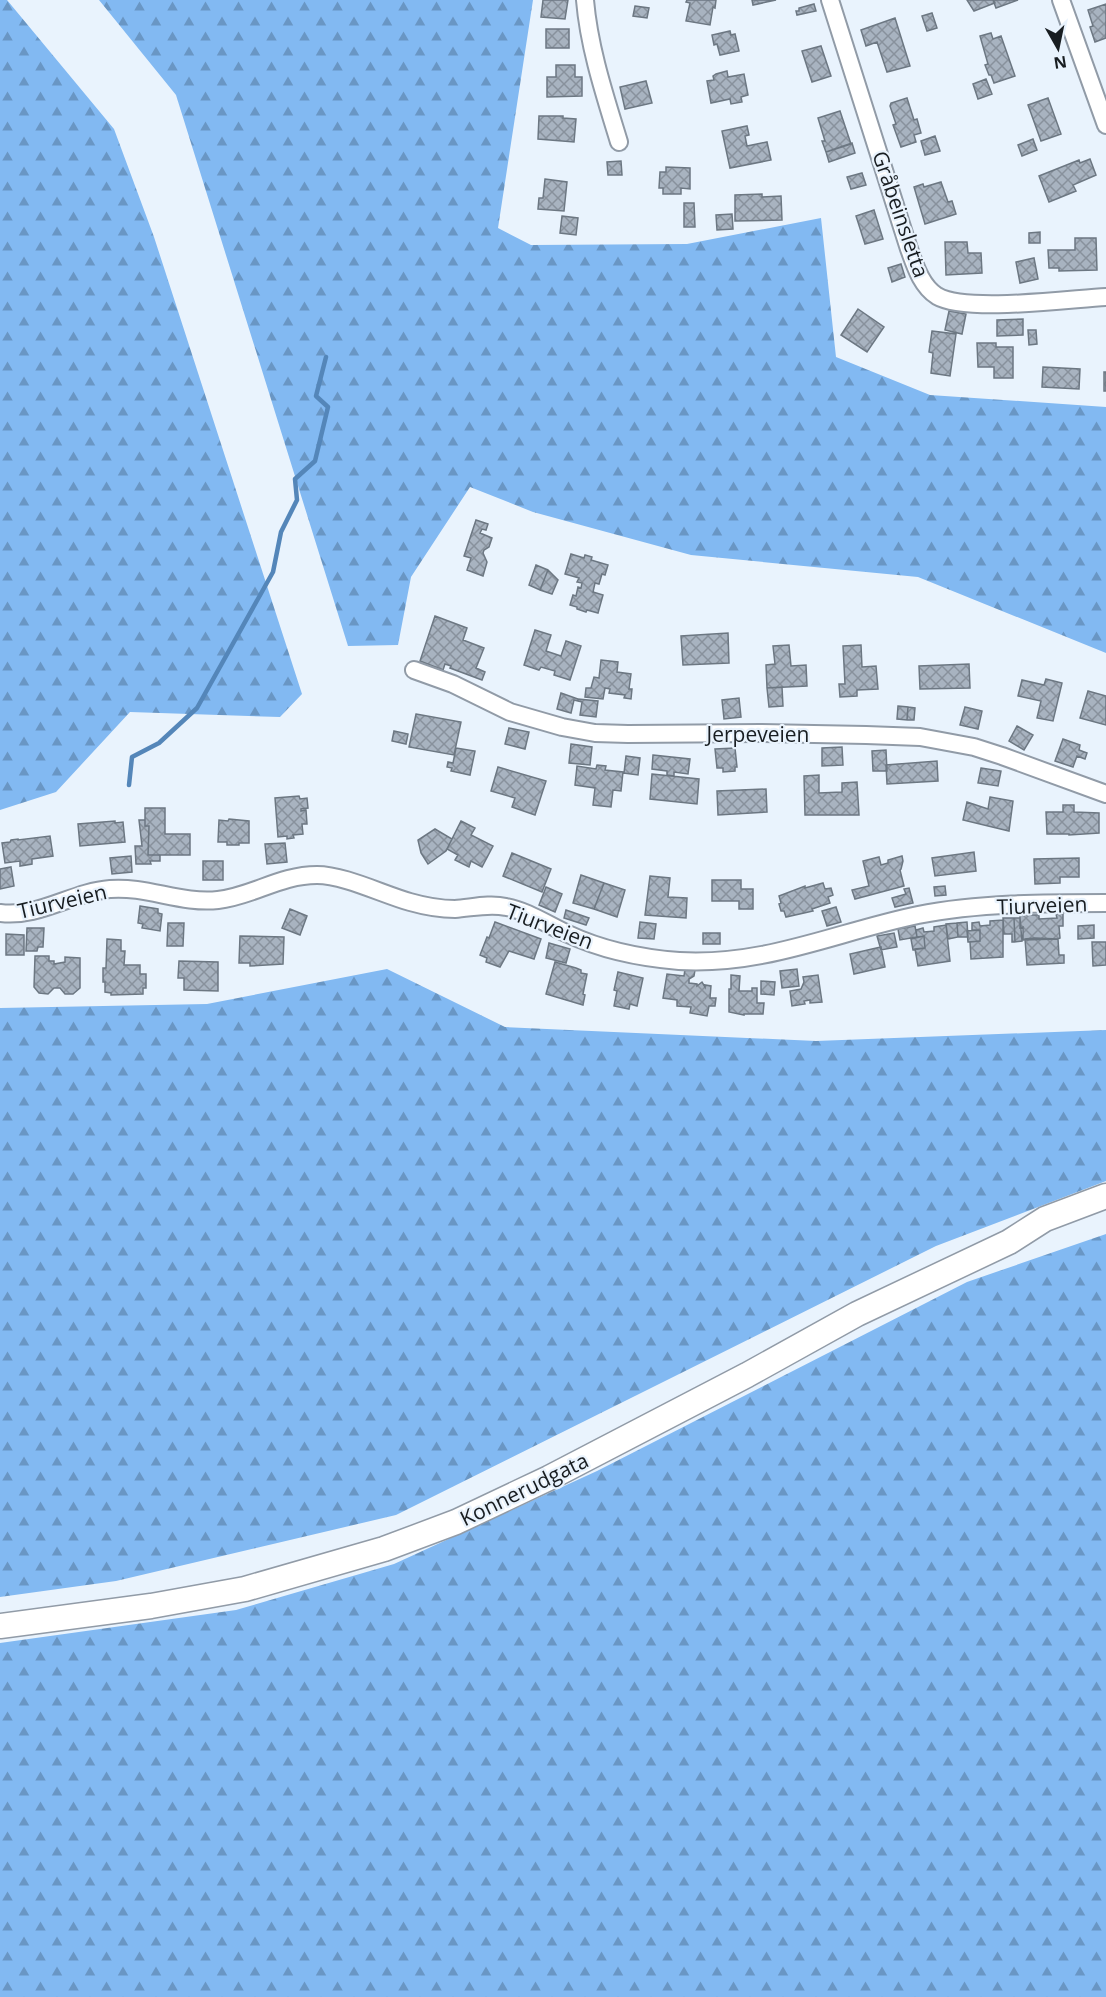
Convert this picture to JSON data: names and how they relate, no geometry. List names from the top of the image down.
{
  "streets": {
    "main road": ["Konnerudgata"],
    "street": ["Gråbeinsletta", "Jerpeveien", "Tiurveien"]
  },
  "north": "bottom"
}
